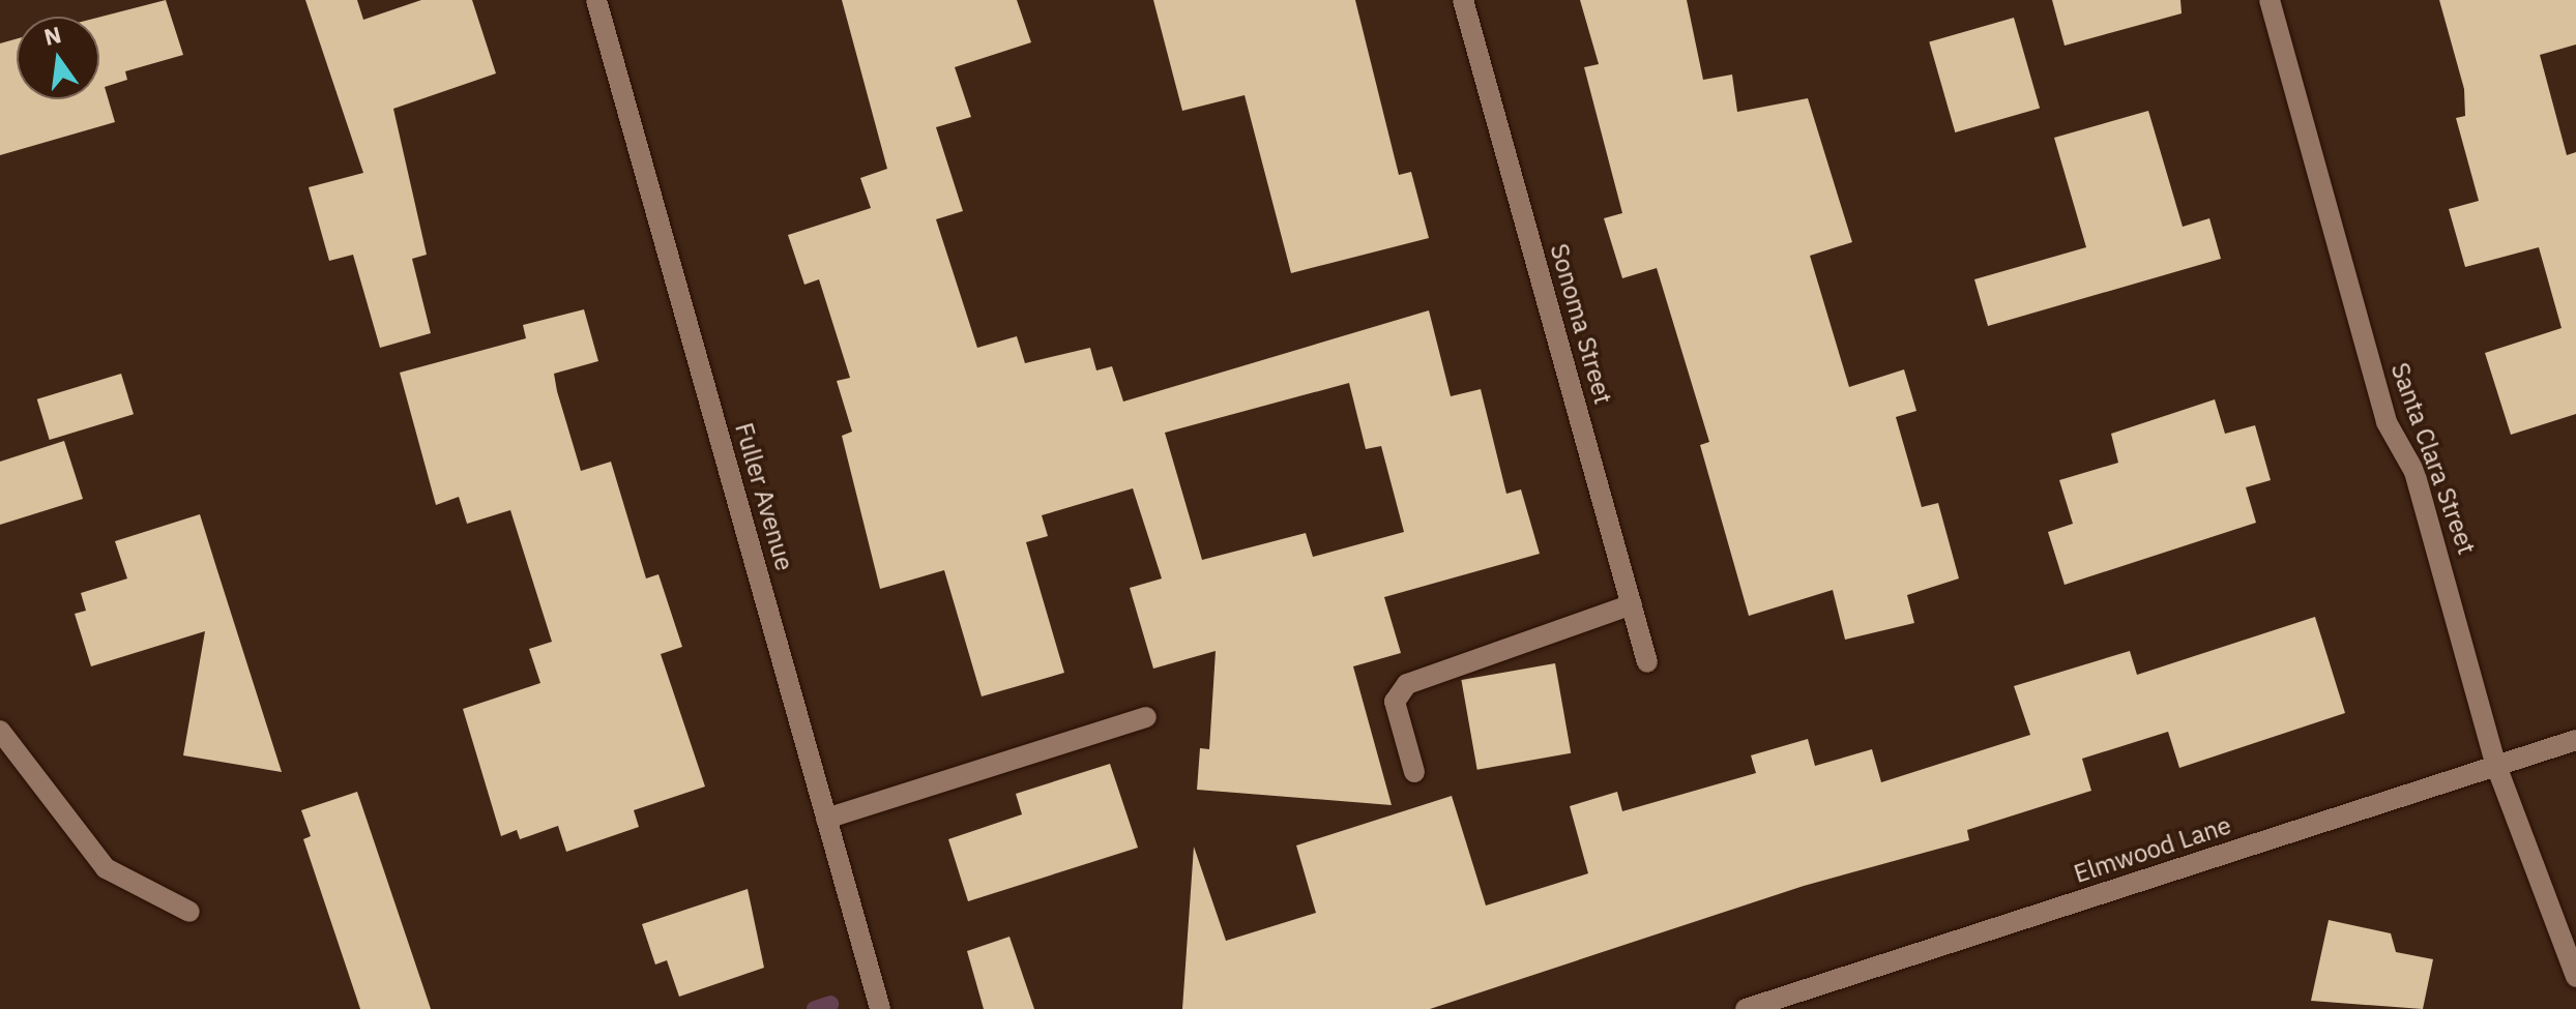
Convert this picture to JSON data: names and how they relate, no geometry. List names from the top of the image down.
{
  "streets": {
    "street": [
      "Sonoma Street",
      "Santa Clara Street",
      "Fuller Avenue",
      "Elmwood Lane"
    ]
  },
  "crossings": [
    ["Santa Clara Street", "Elmwood Lane"]
  ],
  "north": "top"
}
